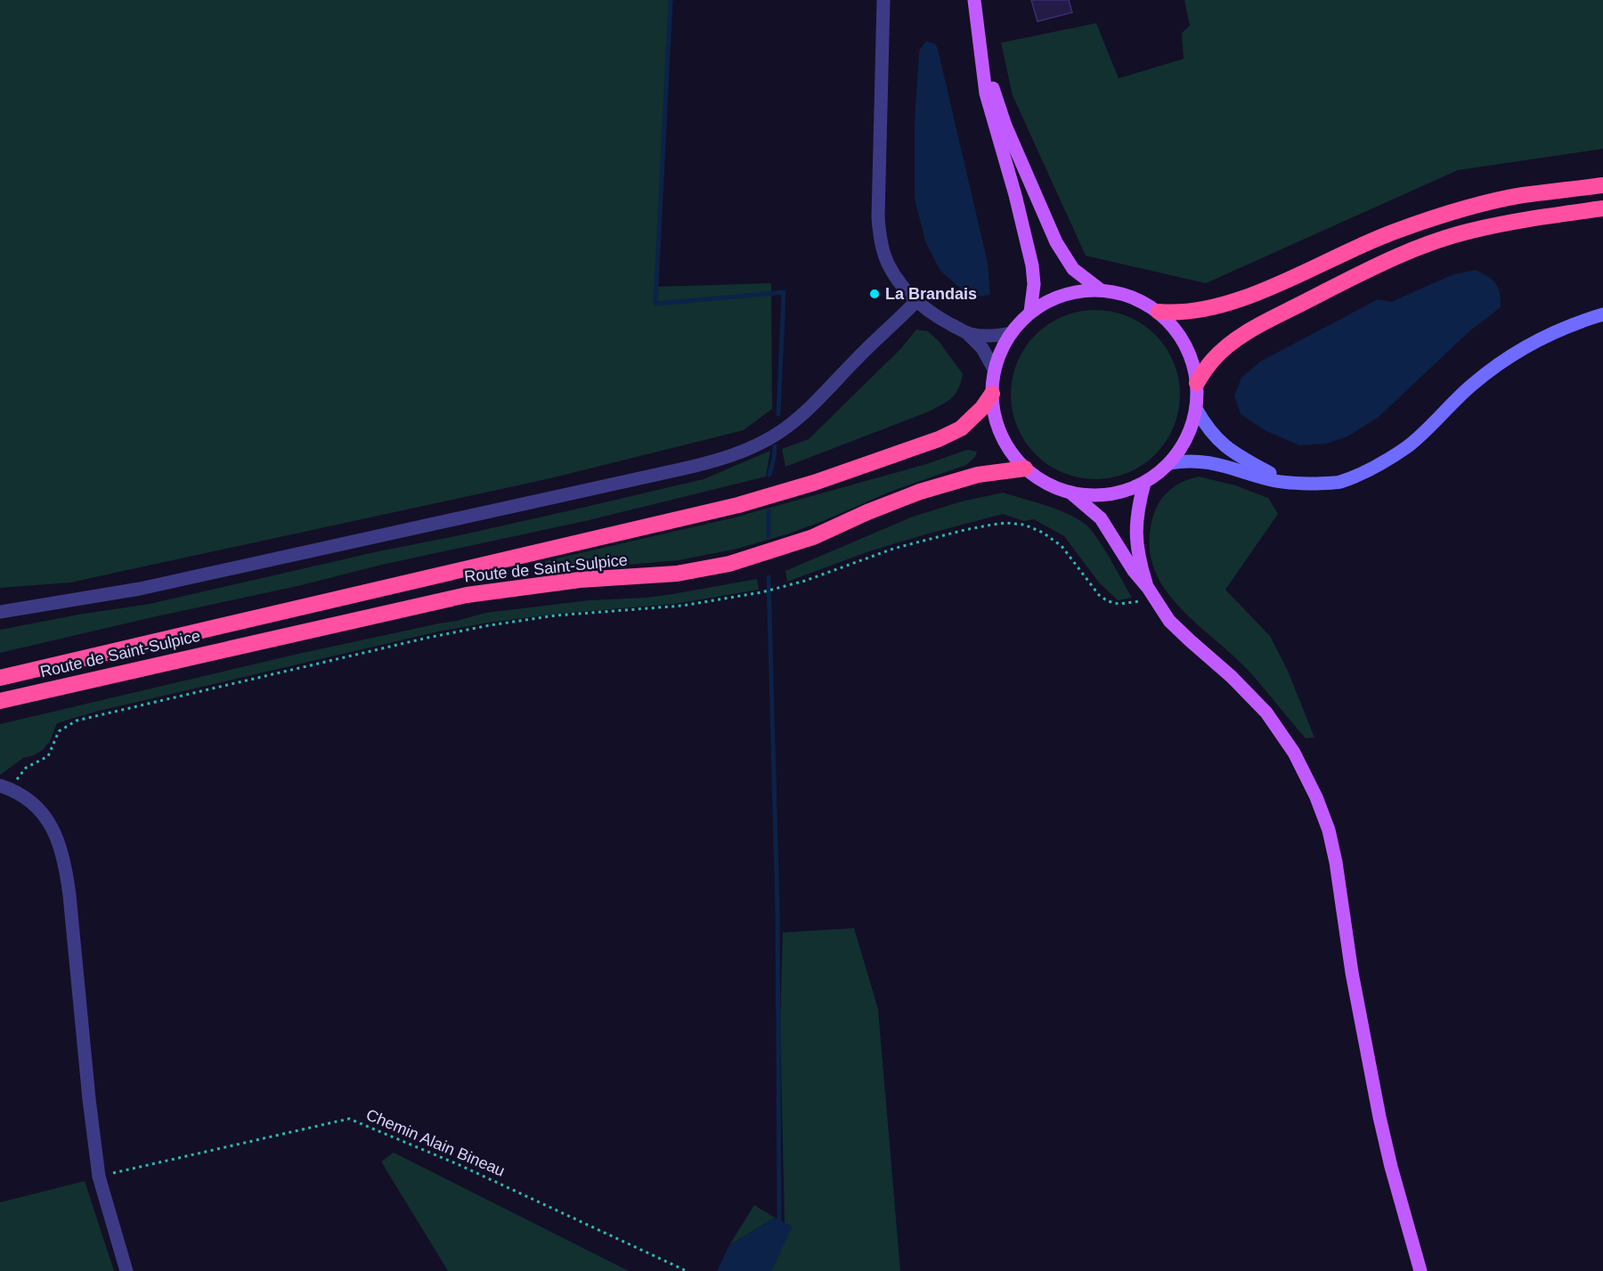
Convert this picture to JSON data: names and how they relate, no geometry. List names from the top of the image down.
{
  "streets": {
    "highway": ["Route de Saint-Sulpice"],
    "path": ["Chemin Alain Bineau"]
  },
  "places": ["La Brandais"]
}
